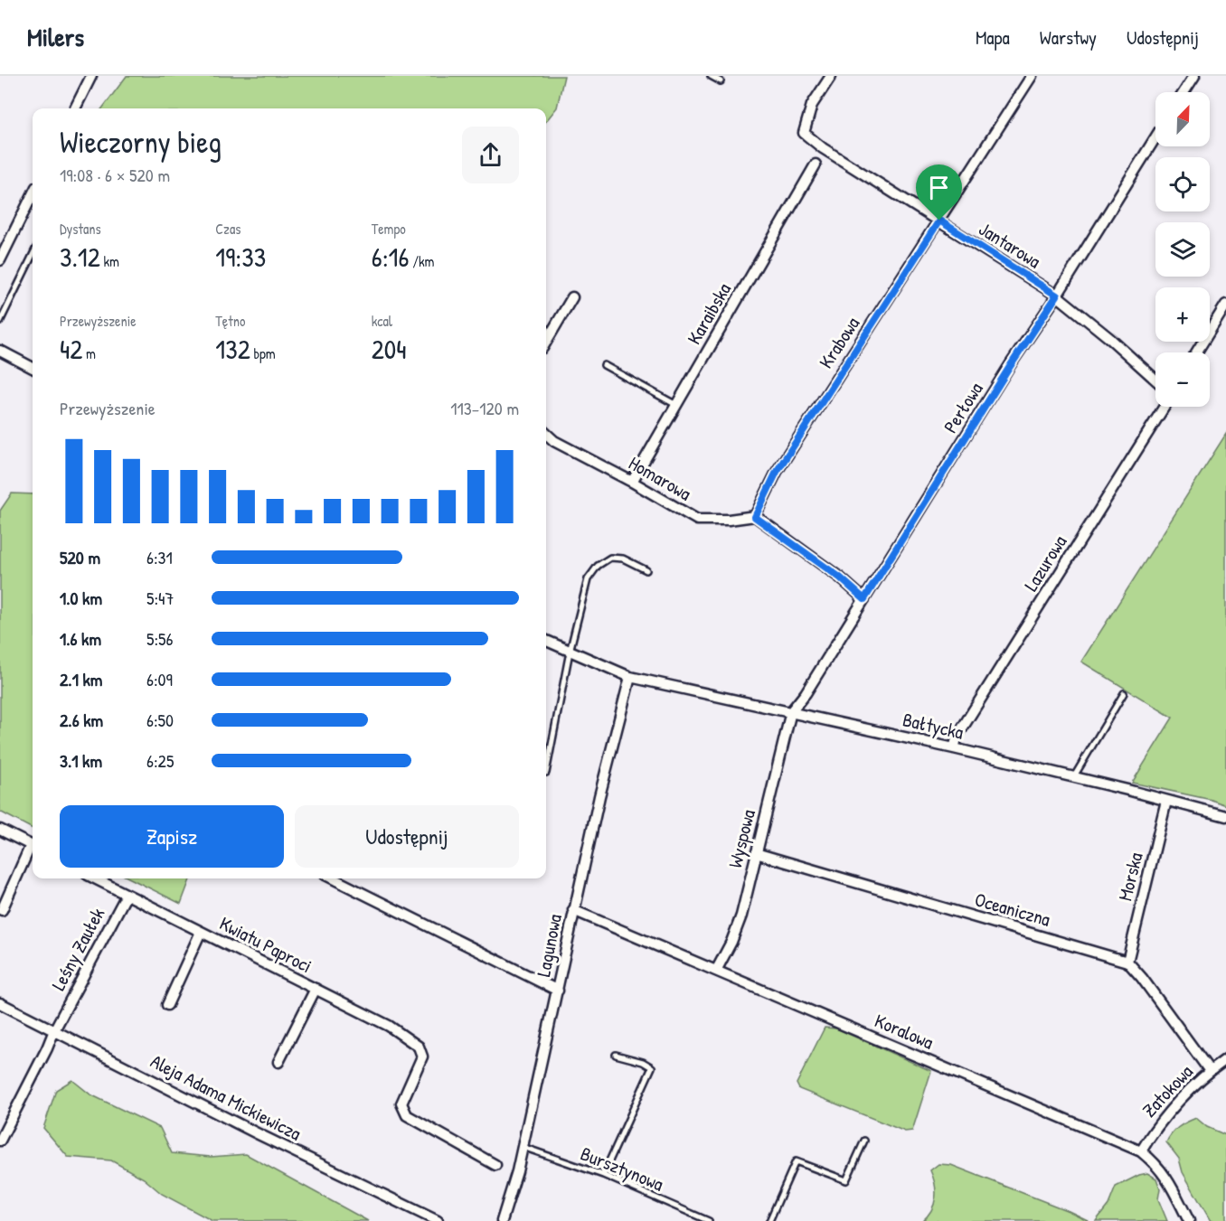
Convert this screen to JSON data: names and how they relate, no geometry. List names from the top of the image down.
{
  "streets": {
    "street": [
      "Jantarowa",
      "Karaibska",
      "Krabowa",
      "Perłowa",
      "Homarowa",
      "Lazurowa",
      "Bałtycka",
      "Wyspowa",
      "Morska",
      "Oceaniczna",
      "Kwiatu Paproci",
      "Lagunowa",
      "Leśny Zaułek",
      "Koralowa",
      "Zatokowa",
      "Aleja Adama Mickiewicza"
    ],
    "lane": ["Bursztynowa"]
  },
  "crossings": [
    ["Jantarowa", "Krabowa"],
    ["Jantarowa", "Perłowa"],
    ["Karaibska", "Homarowa"],
    ["Krabowa", "Homarowa"],
    ["Perłowa", "Bałtycka"],
    ["Perłowa", "Wyspowa"],
    ["Lazurowa", "Bałtycka"],
    ["Bałtycka", "Wyspowa"],
    ["Bałtycka", "Morska"],
    ["Bałtycka", "Lagunowa"],
    ["Wyspowa", "Oceaniczna"],
    ["Wyspowa", "Koralowa"],
    ["Morska", "Oceaniczna"],
    ["Kwiatu Paproci", "Leśny Zaułek"],
    ["Lagunowa", "Koralowa"],
    ["Lagunowa", "Bursztynowa"],
    ["Leśny Zaułek", "Aleja Adama Mickiewicza"],
    ["Koralowa", "Zatokowa"]
  ],
  "north": "top right",
  "page": {
    "header": "Milers",
    "nav": ["Mapa", "Warstwy", "Udostępnij"],
    "map_buttons": ["+", "−"],
    "heading": ["Wieczorny bieg", "19:08 · 6 × 520 m"],
    "stats": [
      ["Dystans", "3.12 km"],
      ["Czas", "19:33"],
      ["Tempo", "6:16 /km"],
      ["Przewyższenie", "42 m"],
      ["Tętno", "132 bpm"],
      ["kcal", "204"]
    ],
    "chart": ["Przewyższenie", "113–120 m"],
    "list": [
      {
        "name": "520 m",
        "note": "6:31"
      },
      {
        "name": "1.0 km",
        "note": "5:47"
      },
      {
        "name": "1.6 km",
        "note": "5:56"
      },
      {
        "name": "2.1 km",
        "note": "6:09"
      },
      {
        "name": "2.6 km",
        "note": "6:50"
      },
      {
        "name": "3.1 km",
        "note": "6:25"
      }
    ],
    "buttons": ["Zapisz", "Udostępnij"]
  }
}
